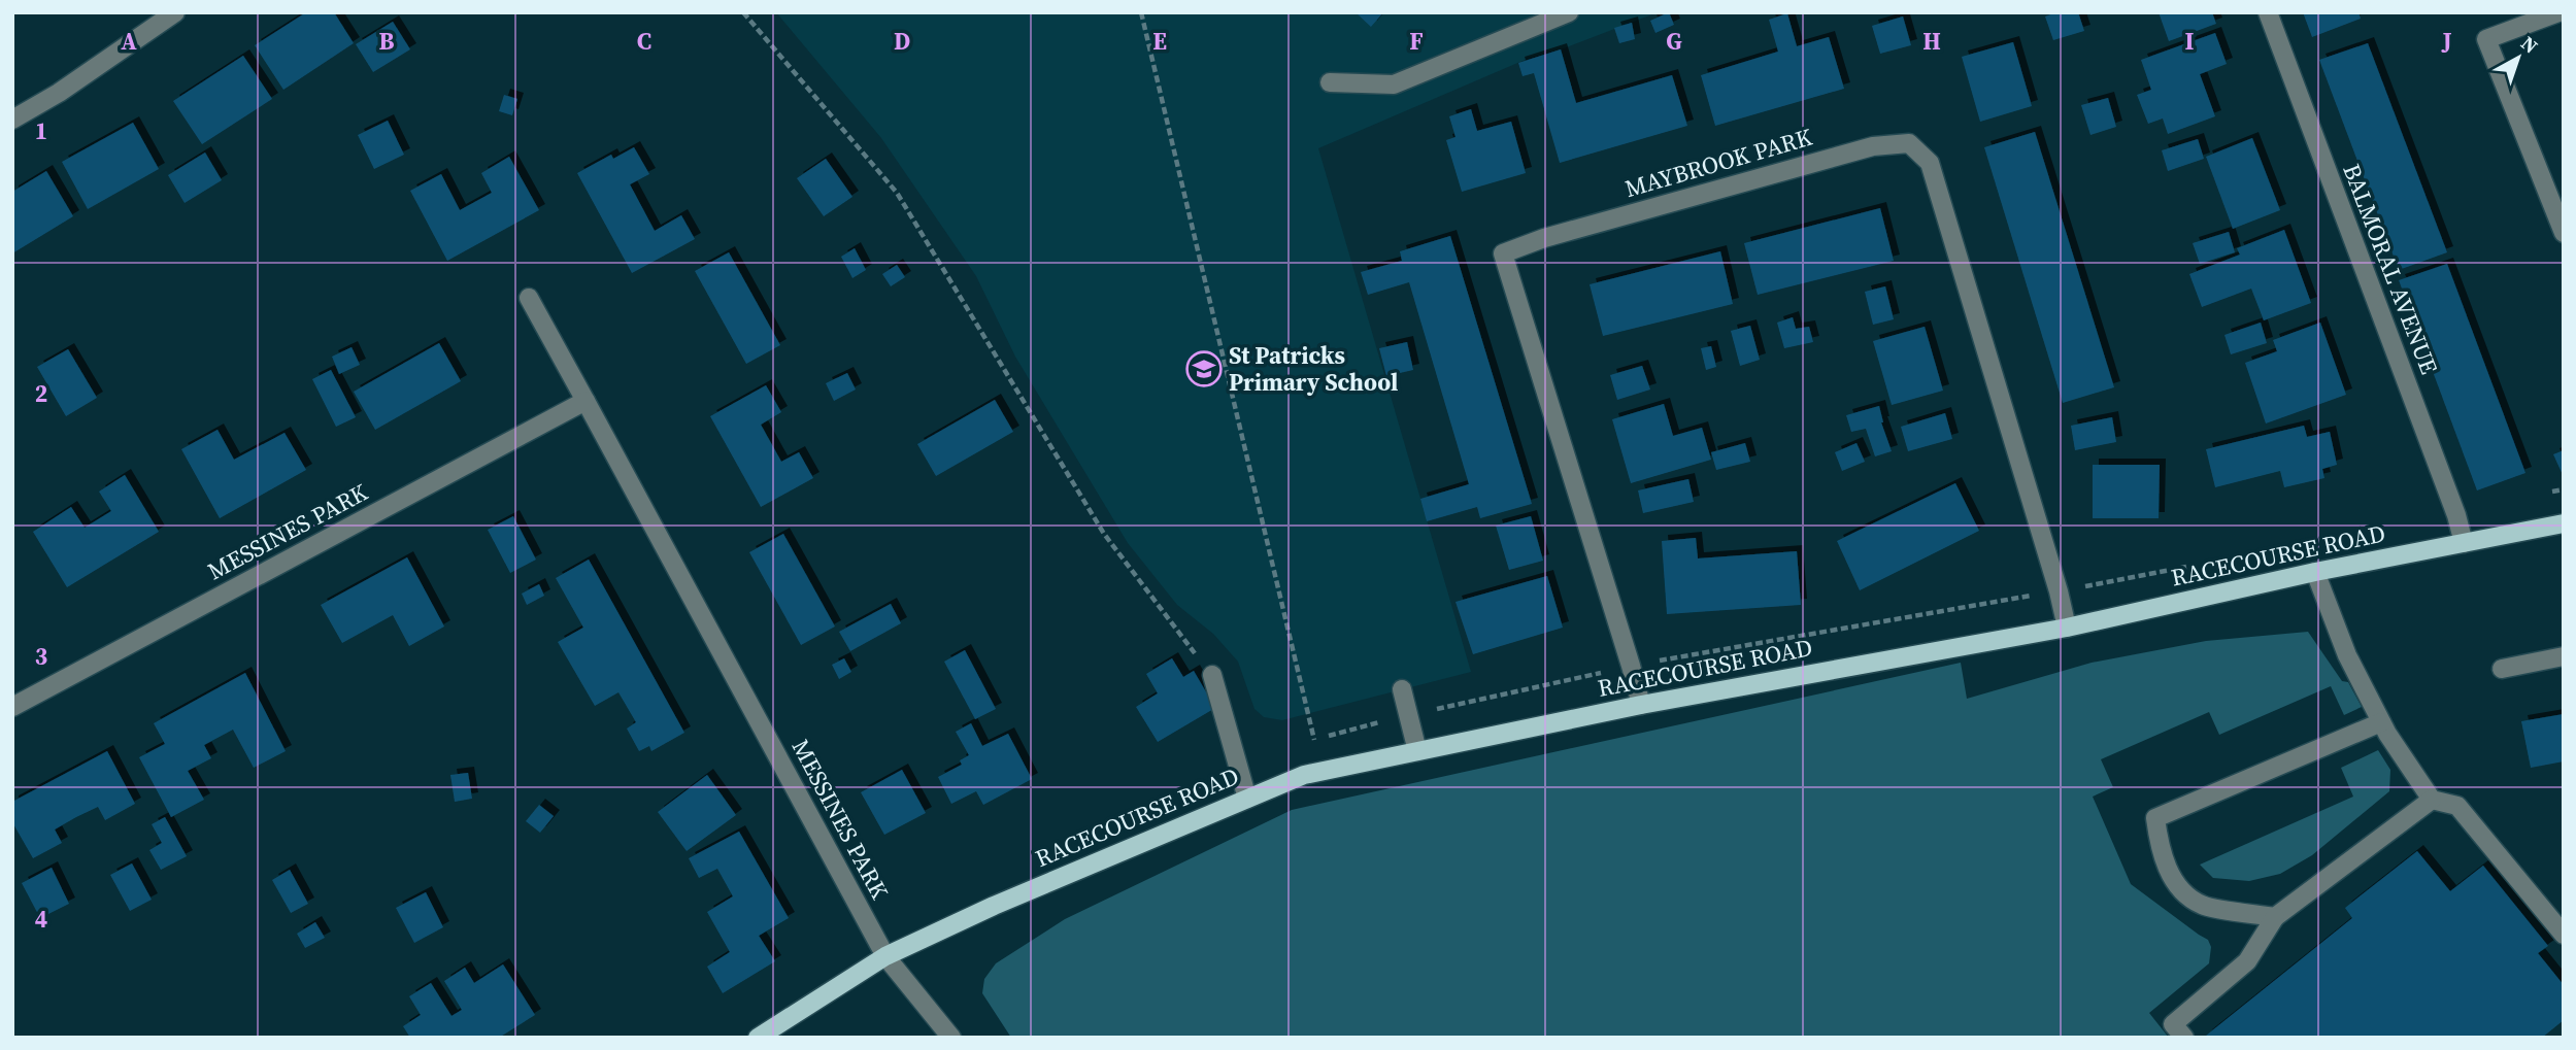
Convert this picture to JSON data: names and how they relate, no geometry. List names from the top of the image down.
{
  "streets": {
    "main road": ["RACECOURSE ROAD"],
    "street": ["MAYBROOK PARK", "BALMORAL AVENUE", "MESSINES PARK"]
  },
  "crossings": [
    ["MAYBROOK PARK", "RACECOURSE ROAD"],
    ["BALMORAL AVENUE", "RACECOURSE ROAD"],
    ["MESSINES PARK", "RACECOURSE ROAD"]
  ],
  "places": {
    "school or university": ["St Patricks Primary School"]
  },
  "north": "top right",
  "grid": {
    "columns": [
      "A",
      "B",
      "C",
      "D",
      "E",
      "F",
      "G",
      "H",
      "I",
      "J"
    ],
    "rows": [
      "1",
      "2",
      "3",
      "4"
    ]
  }
}
